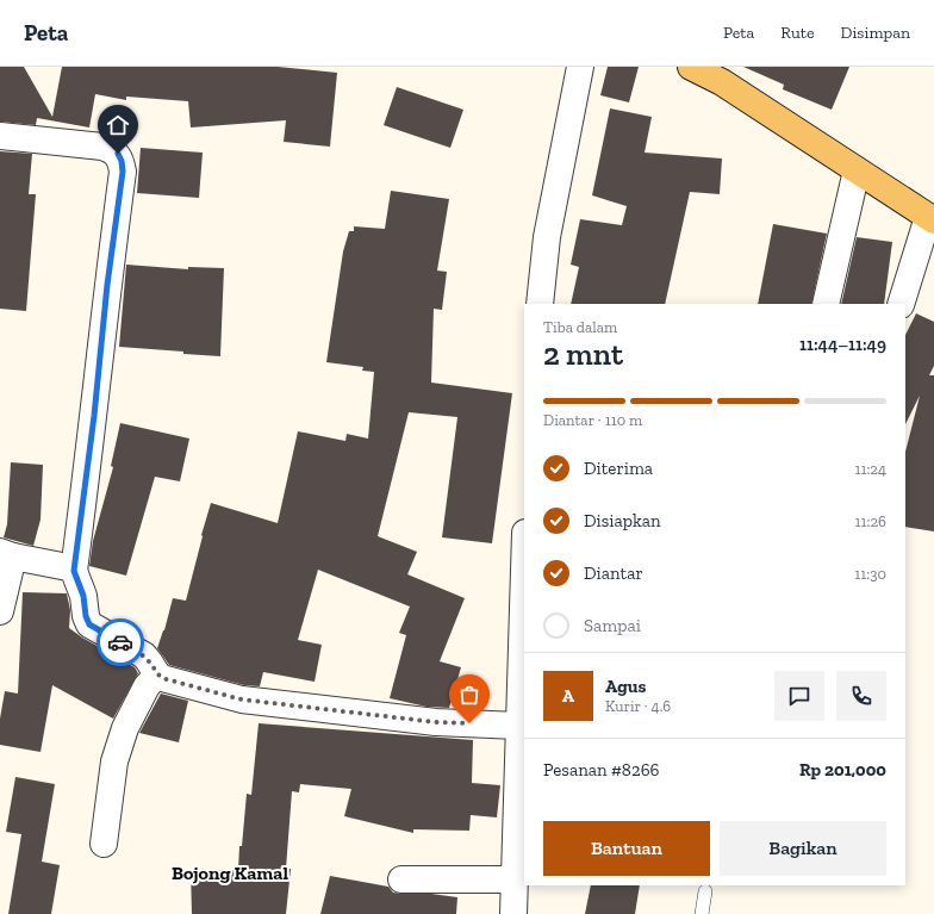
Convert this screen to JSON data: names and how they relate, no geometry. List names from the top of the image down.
{
  "districts": ["Bojong Kamal"],
  "page": {
    "header": "Peta",
    "nav": ["Peta", "Rute", "Disimpan"],
    "heading": ["2 mnt", "Tiba dalam", "11:44–11:49"],
    "panel": [
      "Agus",
      "Kurir · 4.6",
      "Pesanan #8266",
      "Rp 201,000"
    ],
    "bar": "Diantar · 110 m",
    "list": [
      ["Diterima", "11:24"],
      ["Disiapkan", "11:26"],
      ["Diantar", "11:30"],
      "Sampai"
    ],
    "round": "A",
    "buttons": ["Bantuan", "Bagikan"]
  }
}
